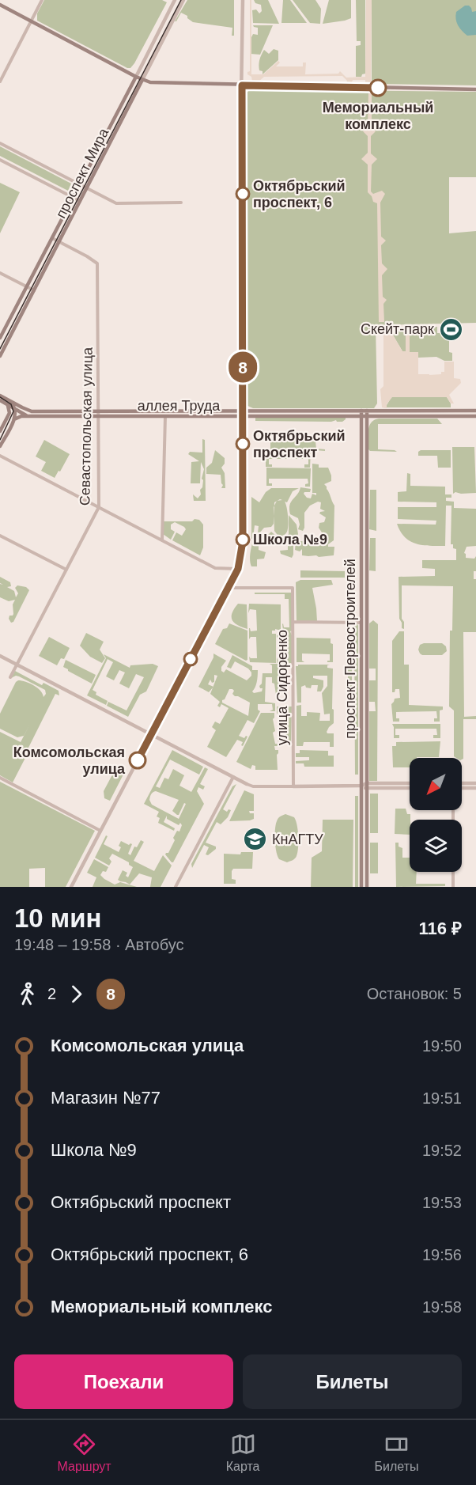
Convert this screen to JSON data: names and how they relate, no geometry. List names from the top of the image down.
{
  "streets": {
    "main road": ["проспект Мира", "аллея Труда", "проспект Первостроителей"],
    "street": ["Севастопольская улица", "улица Сидоренко"]
  },
  "crossings": [
    ["проспект Мира", "Севастопольская улица"],
    ["аллея Труда", "Севастопольская улица"],
    ["аллея Труда", "проспект Первостроителей"]
  ],
  "places": {
    "other": [
      "Мемориальный комплекс",
      "Октябрьский проспект, 6",
      "Октябрьский проспект",
      "Школа №9",
      "Комсомольская улица"
    ],
    "sports": ["Скейт-парк"],
    "school or university": ["КнАГТУ"]
  },
  "lines": ["bus line 8"],
  "north": "bottom left",
  "page": {
    "on_map": "8",
    "heading": ["10 мин", "19:48 – 19:58 · Автобус", "116 ₽"],
    "legs": ["2", "8", "Остановок: 5"],
    "list": [
      {
        "name": "Комсомольская улица",
        "value": "19:50"
      },
      {
        "name": "Магазин №77",
        "value": "19:51"
      },
      {
        "name": "Школа №9",
        "value": "19:52"
      },
      {
        "name": "Октябрьский проспект",
        "value": "19:53"
      },
      {
        "name": "Октябрьский проспект, 6",
        "value": "19:56"
      },
      {
        "name": "Мемориальный комплекс",
        "value": "19:58"
      }
    ],
    "buttons": ["Поехали", "Билеты"],
    "tabs": ["Маршрут", "Карта", "Билеты"]
  }
}
